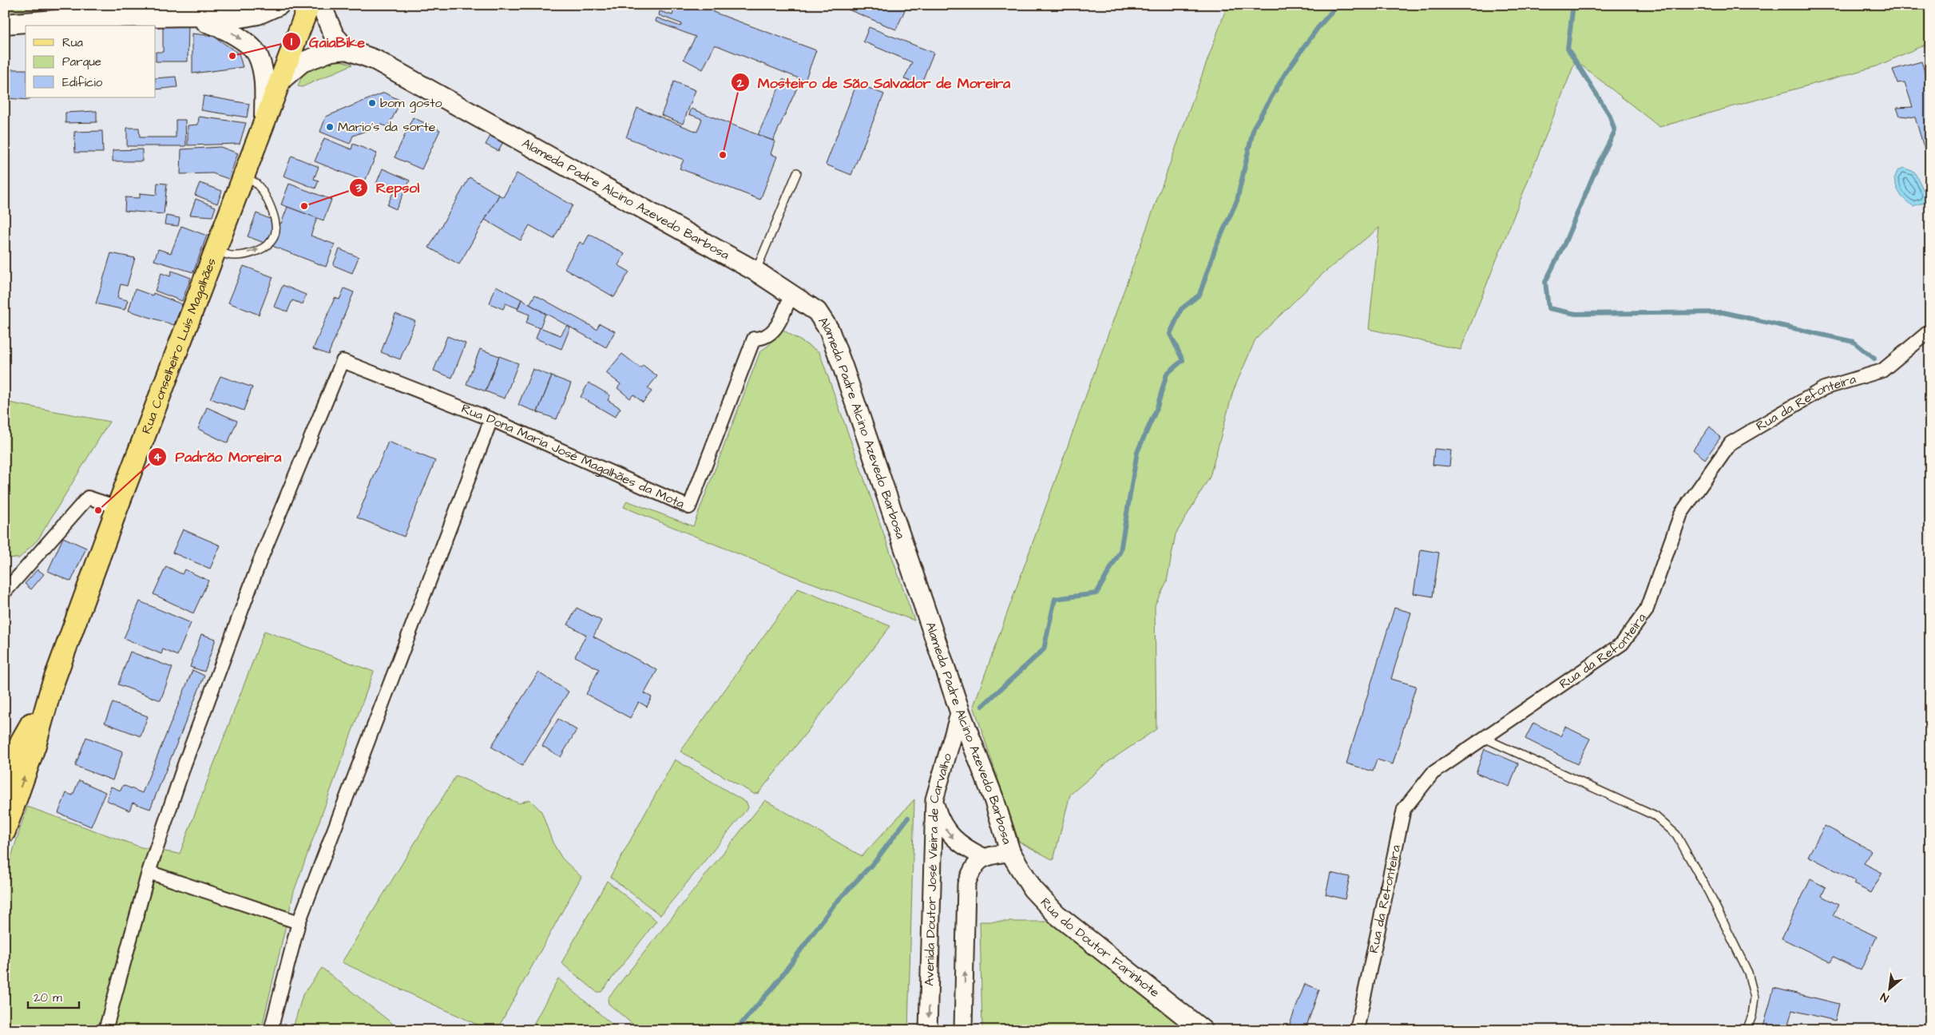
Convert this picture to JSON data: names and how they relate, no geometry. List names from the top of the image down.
{
  "streets": {
    "main road": ["Alameda Padre Alcino Azevedo Barbosa", "Rua Conselheiro Luís Magalhães", "Rua do Doutor Farinhote"],
    "street": ["Rua da Refonteira", "Rua Dona Maria José Magalhães da Mota", "Avenida Doutor José Vieira de Carvalho"]
  },
  "crossings": [
    ["Alameda Padre Alcino Azevedo Barbosa", "Rua Conselheiro Luís Magalhães"],
    ["Alameda Padre Alcino Azevedo Barbosa", "Rua Dona Maria José Magalhães da Mota"],
    ["Alameda Padre Alcino Azevedo Barbosa", "Avenida Doutor José Vieira de Carvalho"],
    ["Alameda Padre Alcino Azevedo Barbosa", "Rua do Doutor Farinhote"]
  ],
  "places": [
    "GaiaBike",
    "bom gosto",
    "Mario's da sorte",
    "Mosteiro de São Salvador de Moreira",
    "Repsol",
    "Padrão Moreira"
  ],
  "legend": ["Rua", "Parque", "Edifício"],
  "scale_bar": "20 m",
  "north": "bottom left"
}
